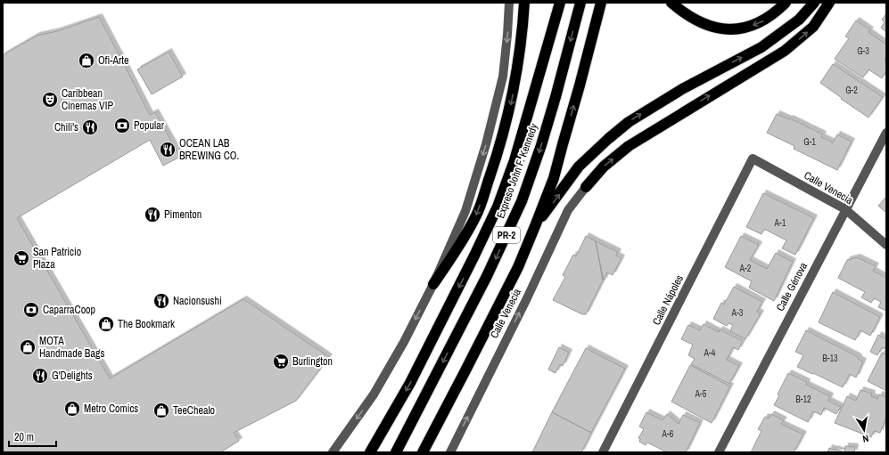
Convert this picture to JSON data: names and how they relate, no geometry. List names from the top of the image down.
{
  "streets": {
    "highway": ["Expreso John F. Kennedy", "PR-2"],
    "street": ["Calle Venecia", "Calle Génova", "Calle Nápoles"]
  },
  "crossings": [
    ["Calle Venecia", "Calle Génova"],
    ["Calle Venecia", "Calle Nápoles"]
  ],
  "one_way": ["Calle Venecia"],
  "places": {
    "shop": [
      "Ofi-Arte",
      "The Bookmark",
      "MOTA Handmade Bags",
      "Metro Comics",
      "TeeChealo"
    ],
    "theatre": ["Caribbean Cinemas VIP"],
    "bank": ["Popular", "CaparraCoop"],
    "restaurant": [
      "Chili's",
      "OCEAN LAB BREWING CO.",
      "Pimenton",
      "Nacionsushi",
      "G'Delights"
    ],
    "supermarket": ["San Patricio Plaza", "Burlington"]
  },
  "house_numbers": [
    "G-3",
    "G-2",
    "G-1",
    "A-1",
    "A-2",
    "A-3",
    "A-4",
    "B-13",
    "A-5",
    "B-12",
    "A-6"
  ],
  "scale_bar": "20 m",
  "north": "bottom"
}
